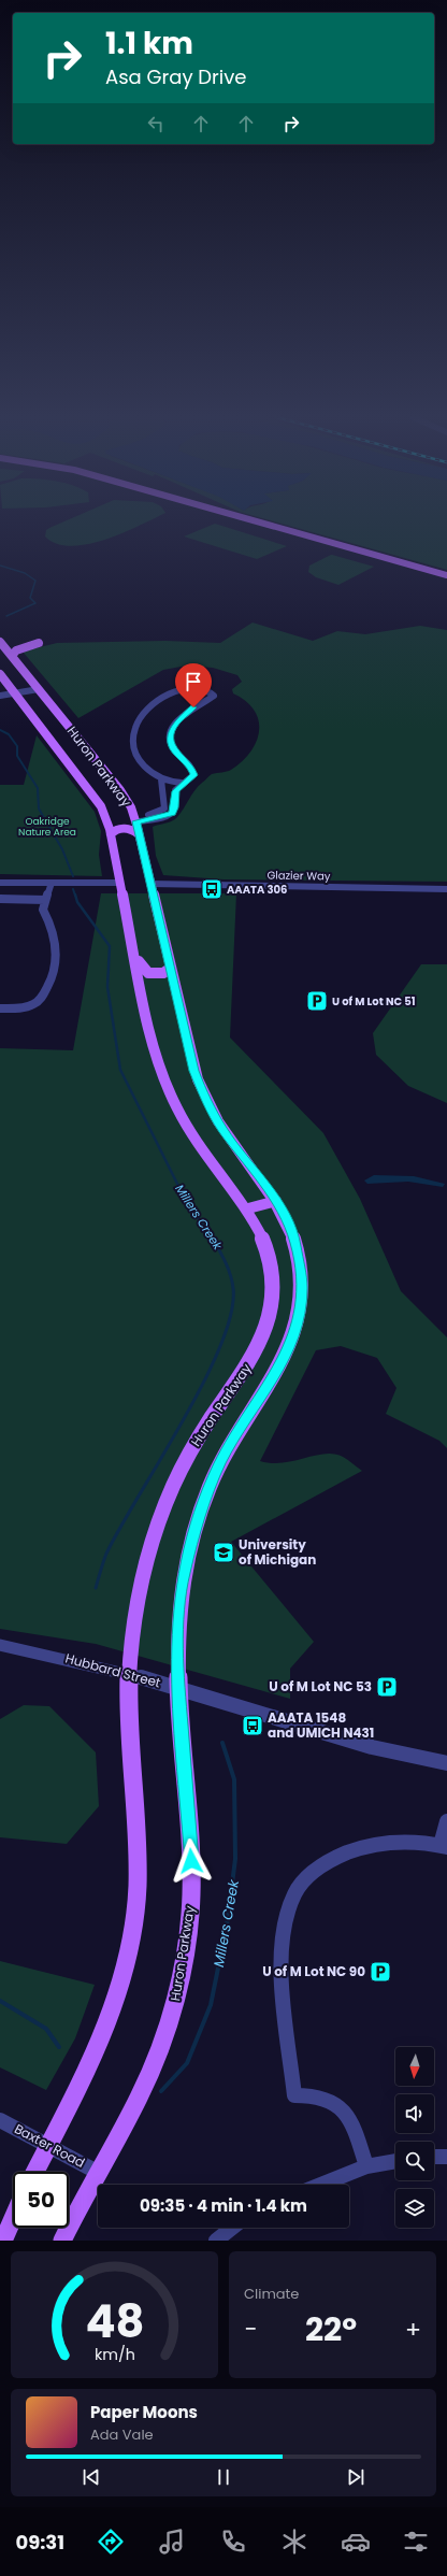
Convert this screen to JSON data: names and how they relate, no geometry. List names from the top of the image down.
{
  "streets": {
    "main road": ["Huron Parkway"],
    "street": ["Glazier Way", "Hubbard Street", "Baxter Road"]
  },
  "crossings": [
    ["Huron Parkway", "Glazier Way"],
    ["Huron Parkway", "Hubbard Street"],
    ["Huron Parkway", "Baxter Road"]
  ],
  "water": ["Millers Creek"],
  "parks": ["Oakridge Nature Area"],
  "places": {
    "bus stop": ["AAATA 306", "AAATA 1548 and UMICH N431"],
    "parking": ["U of M Lot NC 51", "U of M Lot NC 53", "U of M Lot NC 90"],
    "school or university": ["University of Michigan"]
  },
  "north": "bottom",
  "page": {
    "turn": ["1.1 km", "Asa Gray Drive"],
    "limit": "50",
    "trip": "09:35 · 4 min · 1.4 km",
    "tile": "Climate",
    "heat": ["−", "22°", "+"],
    "song": ["Paper Moons", "Ada Vale"],
    "tabs": "09:31",
    "gauge": ["48", "km/h"]
  }
}
